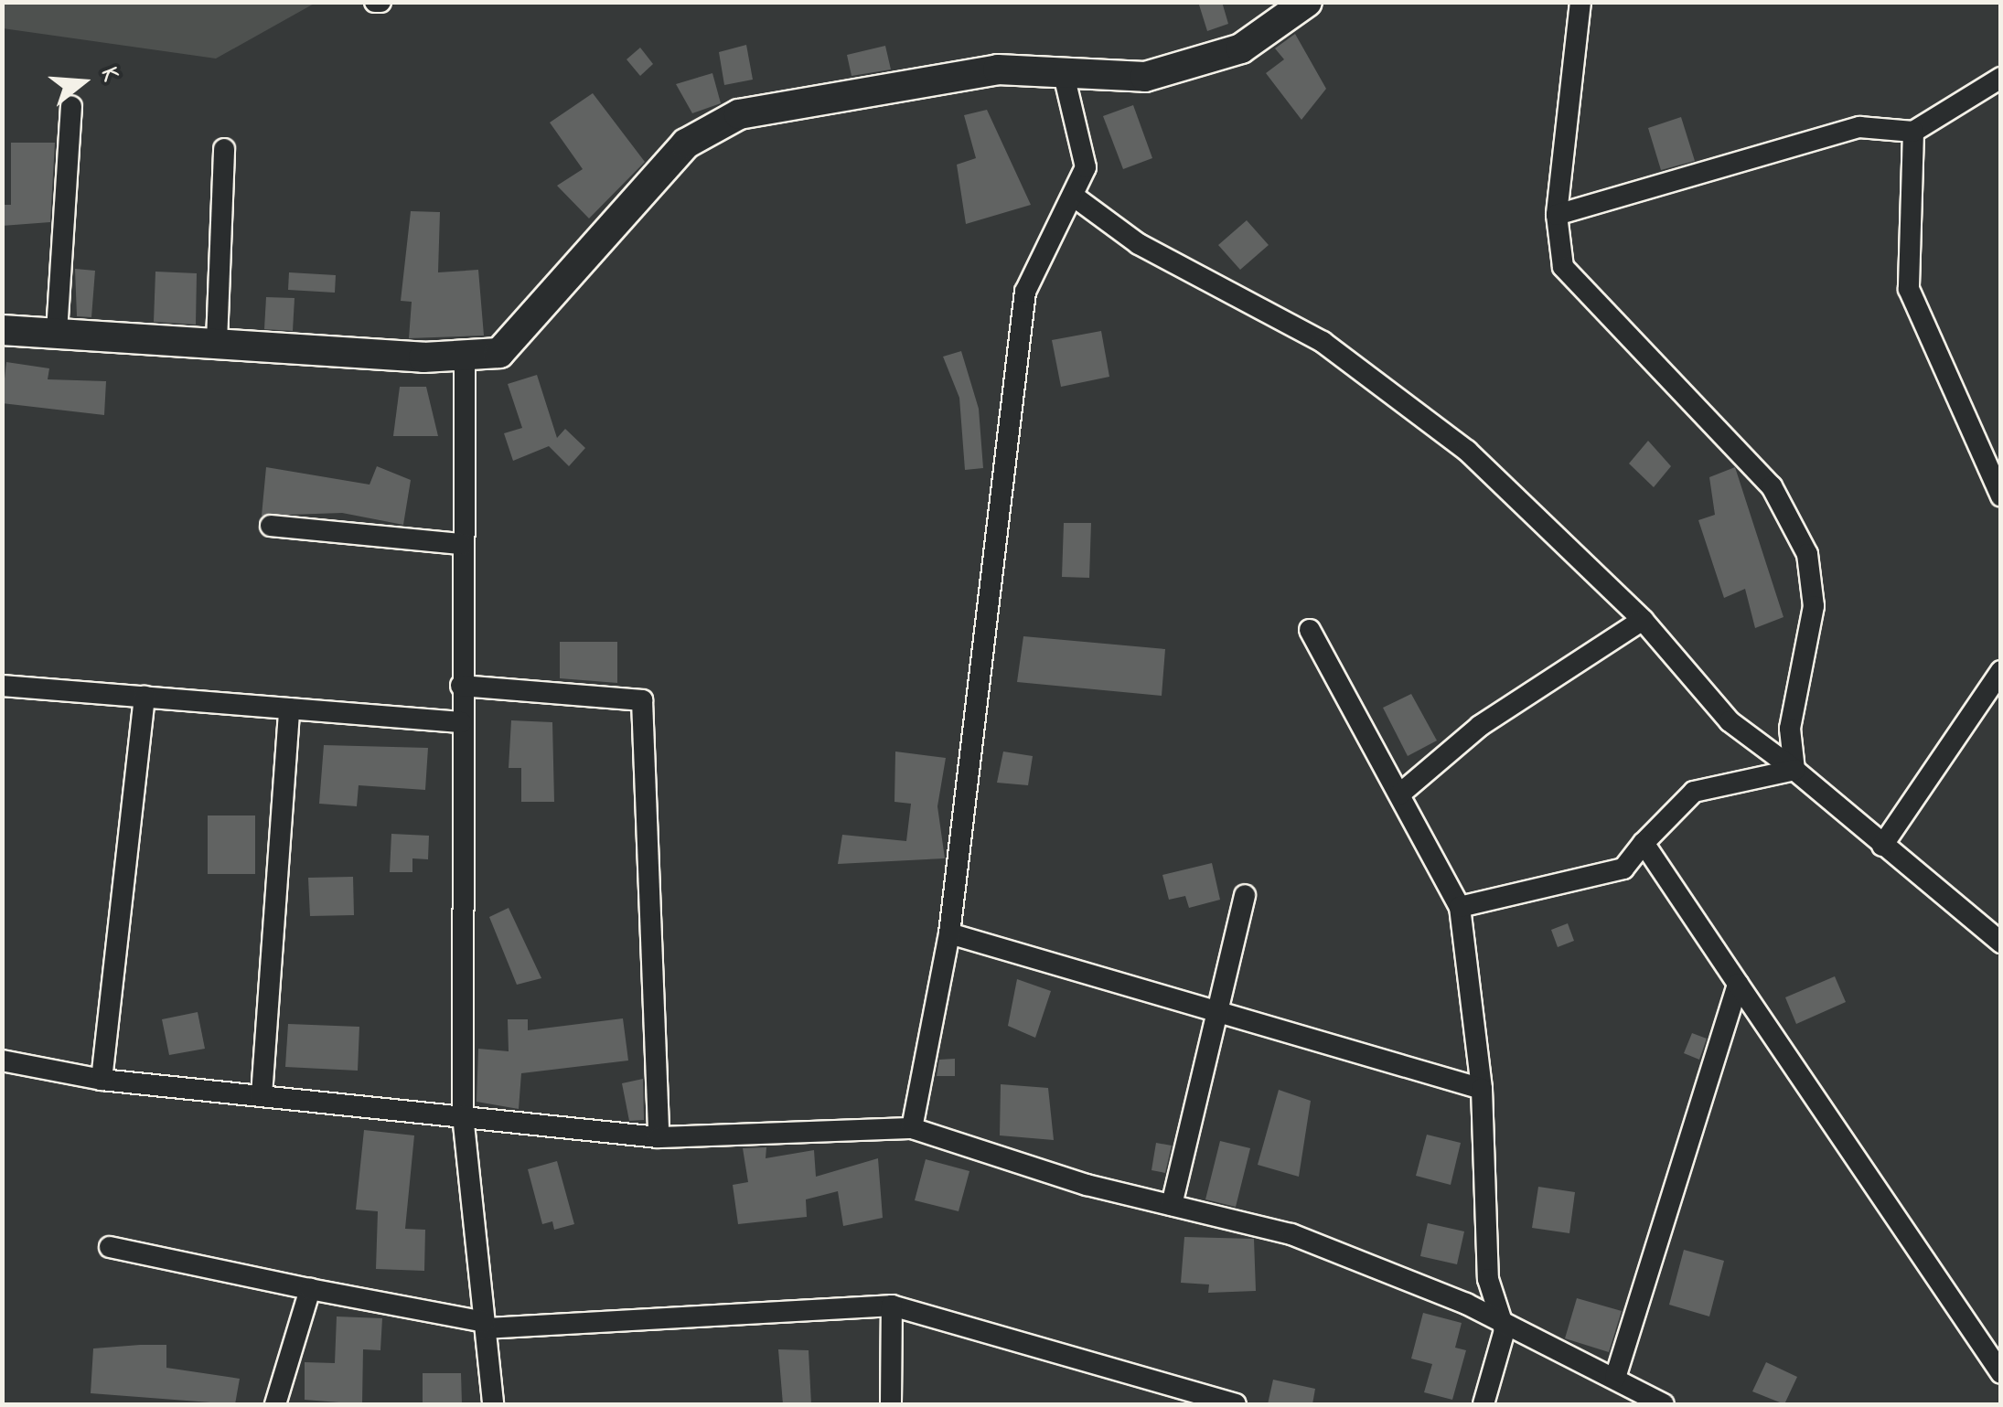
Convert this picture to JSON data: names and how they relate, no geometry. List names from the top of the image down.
{
  "north": "right"
}
